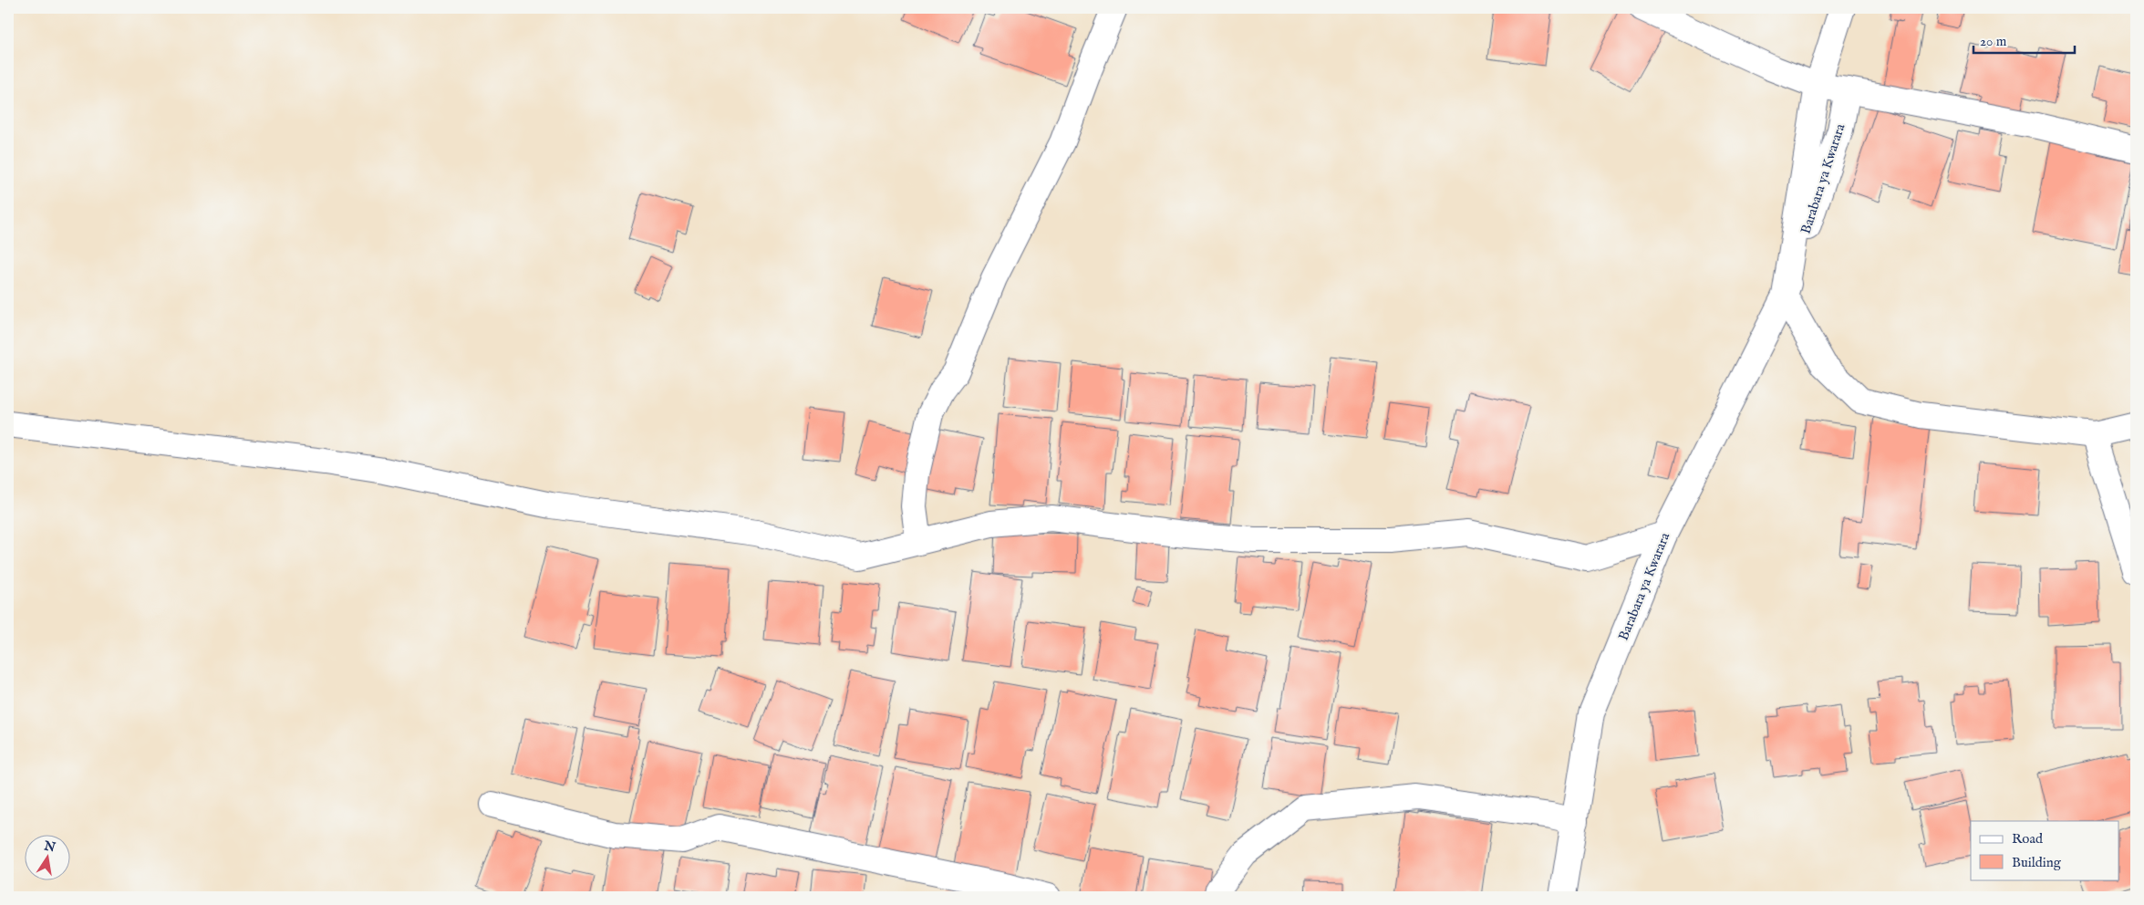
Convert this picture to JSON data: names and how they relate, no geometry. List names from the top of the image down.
{
  "streets": {
    "street": ["Barabara ya Kwarara"]
  },
  "legend": ["Road", "Building"],
  "scale_bar": "20 m",
  "north": "top"
}
